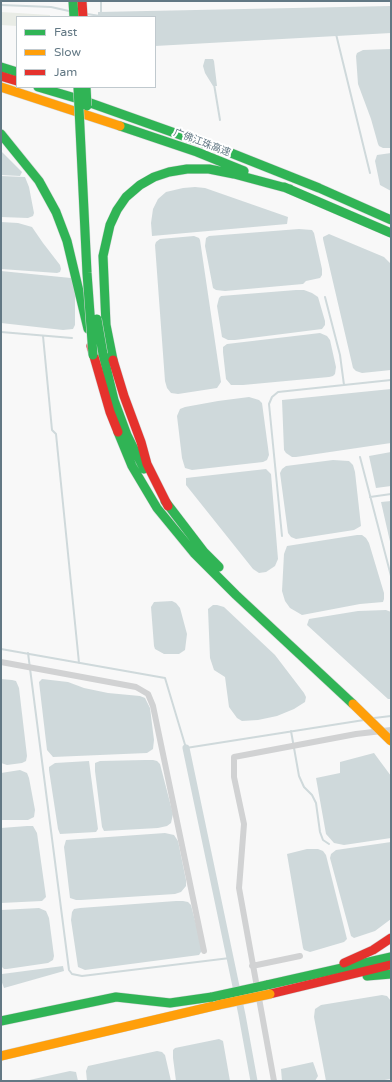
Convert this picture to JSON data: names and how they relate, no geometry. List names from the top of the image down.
{
  "streets": {
    "highway": ["广佛江珠高速"]
  },
  "legend": ["Fast", "Slow", "Jam"]
}
